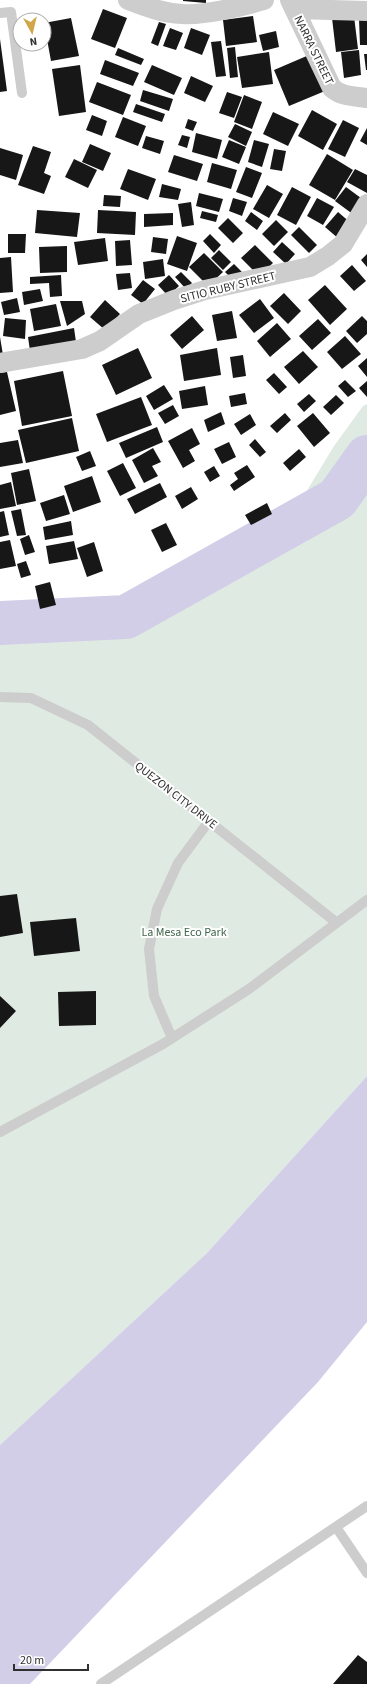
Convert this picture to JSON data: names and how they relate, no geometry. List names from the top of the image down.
{
  "streets": {
    "street": ["NARRA STREET", "SITIO RUBY STREET"],
    "lane": ["QUEZON CITY DRIVE"]
  },
  "parks": ["La Mesa Eco Park"],
  "scale_bar": "20 m",
  "north": "bottom"
}
